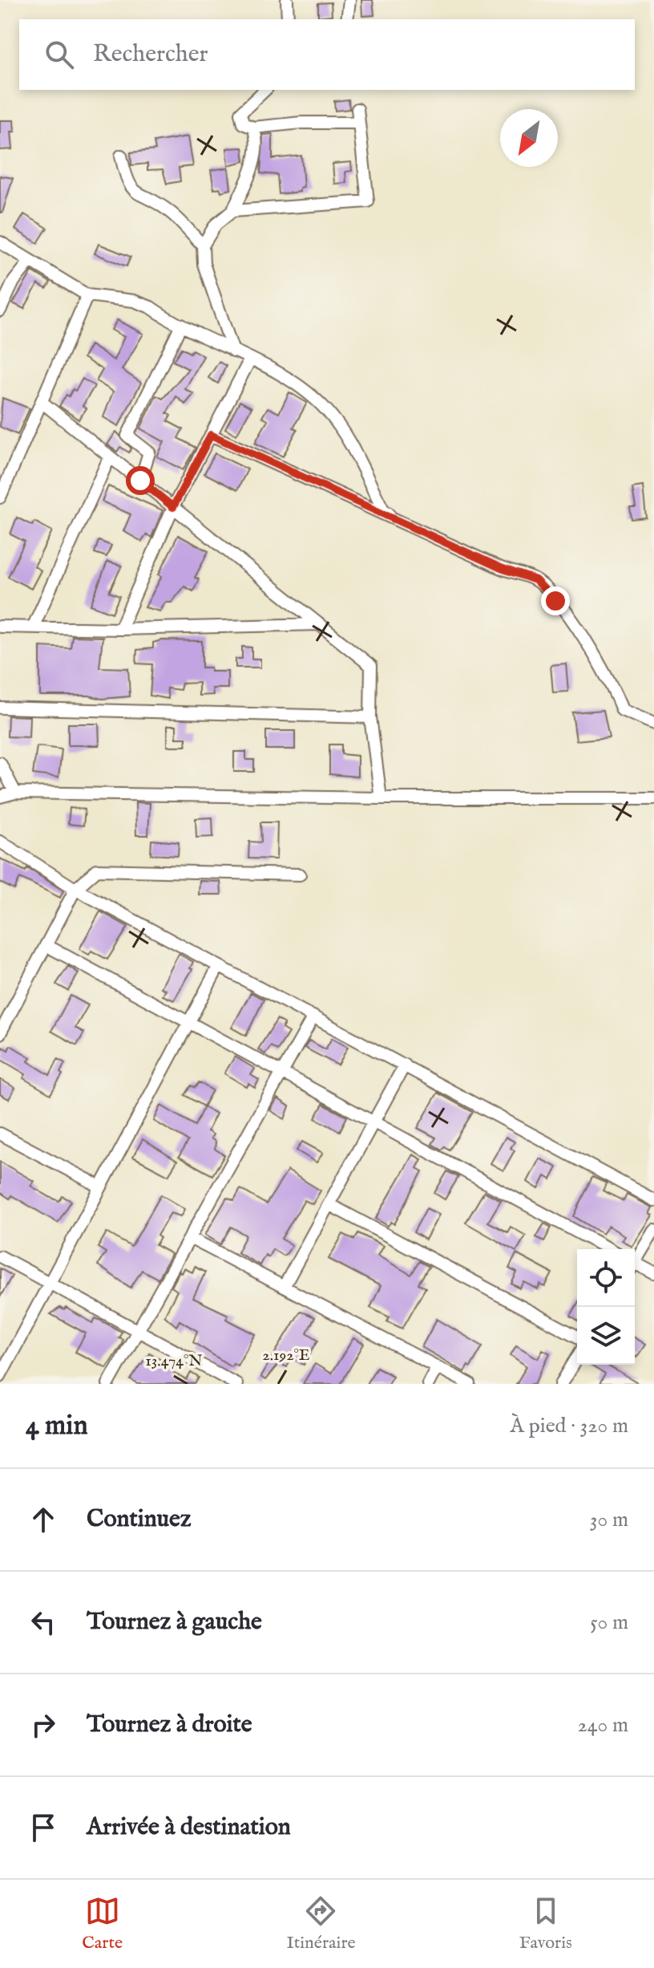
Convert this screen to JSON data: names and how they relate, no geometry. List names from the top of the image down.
{
  "north": "bottom left",
  "page": {
    "search": "Rechercher",
    "heading": ["4 min", "À pied · 320 m"],
    "list": [
      ["Continuez", "30 m"],
      ["Tournez à gauche", "50 m"],
      ["Tournez à droite", "240 m"],
      "Arrivée à destination"
    ],
    "nav": ["Carte", "Itinéraire", "Favoris"]
  },
  "coordinates": ["2.192°E", "13.474°N"]
}
